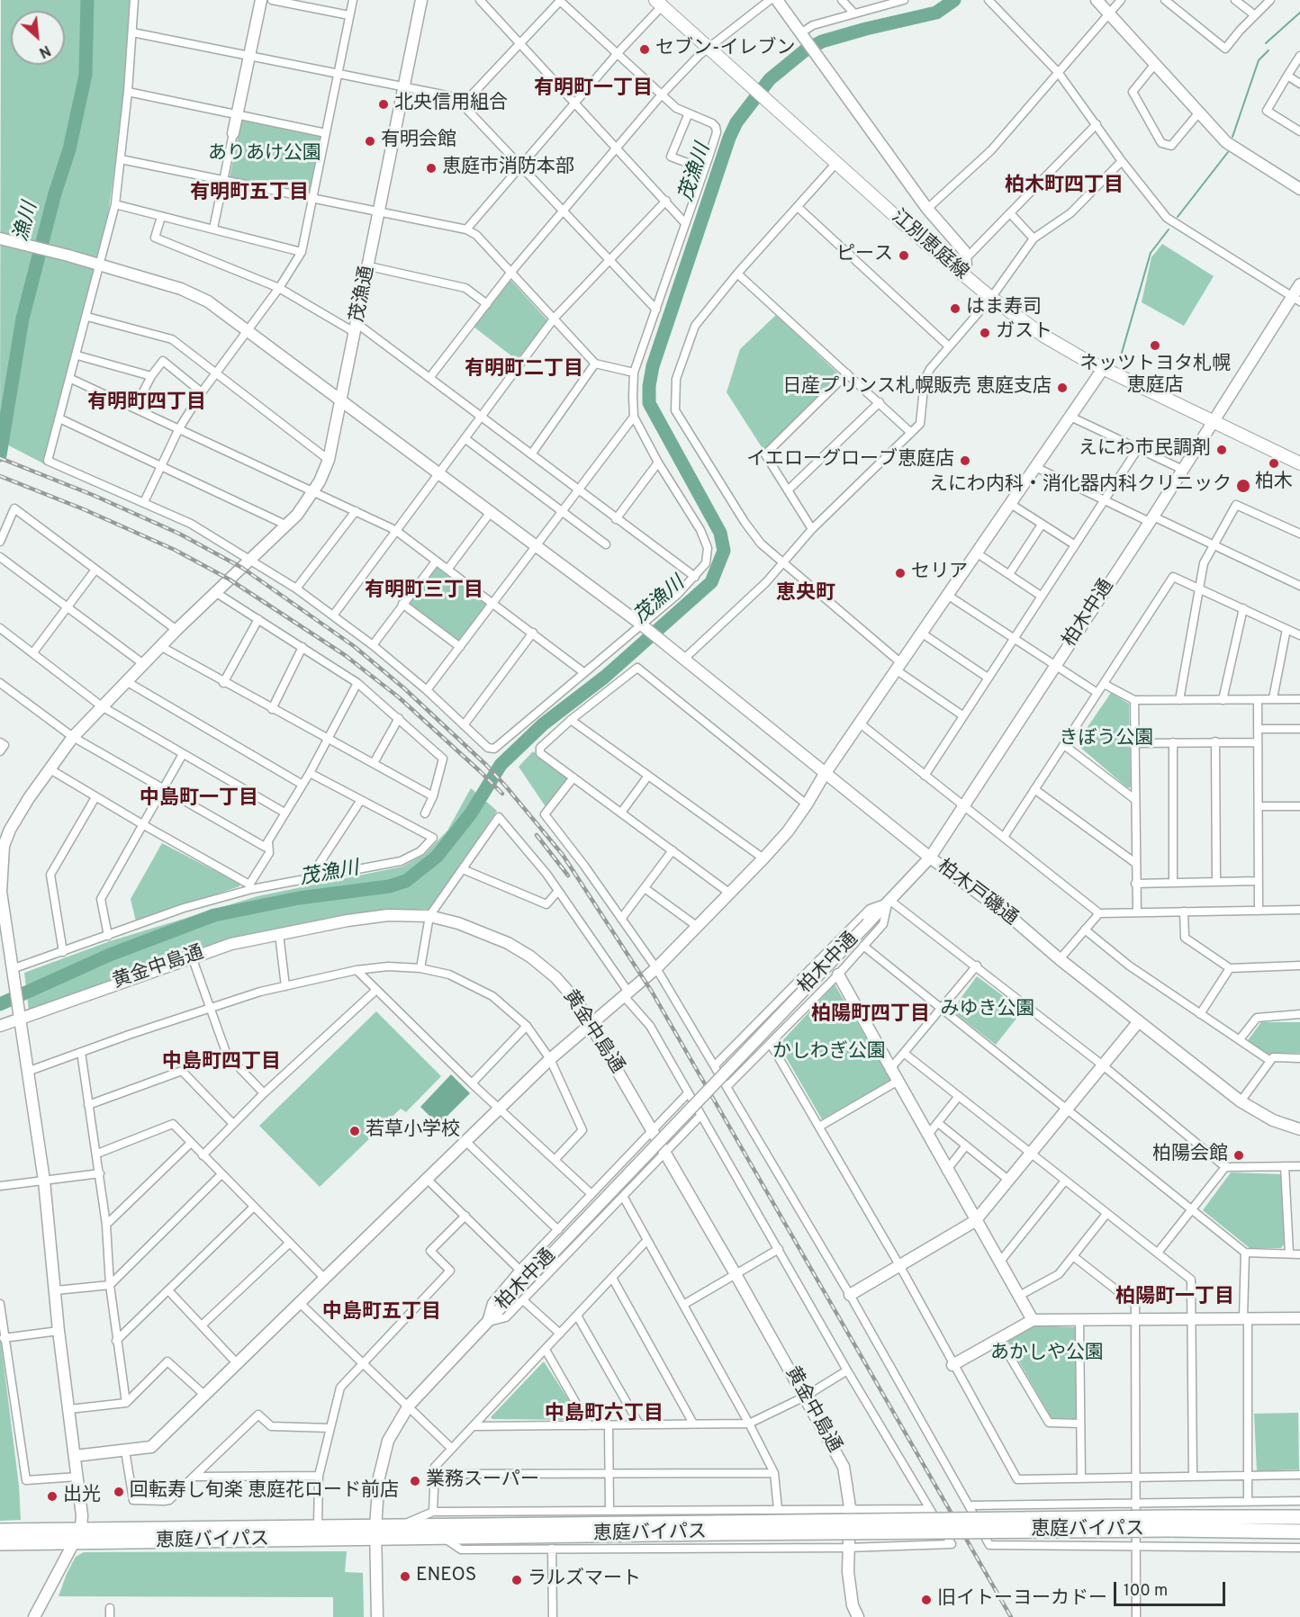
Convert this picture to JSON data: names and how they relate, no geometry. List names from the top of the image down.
{
  "streets": {
    "highway": ["恵庭バイパス"],
    "main road": ["江別恵庭線"],
    "street": [
      "茂漁通",
      "柏木中通",
      "柏木戸磯通",
      "黄金中島通"
    ]
  },
  "crossings": [
    ["江別恵庭線", "柏木中通"],
    ["茂漁通", "柏木戸磯通"],
    ["茂漁通", "黄金中島通"],
    ["茂漁通", "恵庭バイパス"],
    ["柏木中通", "柏木戸磯通"],
    ["柏木中通", "恵庭バイパス"]
  ],
  "districts": [
    "有明町一丁目",
    "柏木町四丁目",
    "有明町五丁目",
    "有明町二丁目",
    "有明町四丁目",
    "有明町三丁目",
    "恵央町",
    "中島町一丁目",
    "柏陽町四丁目",
    "中島町四丁目",
    "柏陽町一丁目",
    "中島町五丁目",
    "中島町六丁目"
  ],
  "water": ["茂漁川", "漁川"],
  "parks": [
    "ありあけ公園",
    "きぼう公園",
    "みゆき公園",
    "かしわぎ公園",
    "あかしや公園"
  ],
  "places": [
    "セブン-イレブン",
    "北央信用組合",
    "有明会館",
    "恵庭市消防本部",
    "ピース",
    "はま寿司",
    "ガスト",
    "ネッツトヨタ札幌 恵庭店",
    "日産プリンス札幌販売 恵庭支店",
    "えにわ市民調剤",
    "イエローグローブ恵庭店",
    "柏木",
    "えにわ内科・消化器内科クリニック",
    "セリア",
    "若草小学校",
    "柏陽会館",
    "業務スーパー",
    "回転寿し旬楽 恵庭花ロード前店",
    "出光",
    "ENEOS",
    "ラルズマート",
    "旧イトーヨーカドー"
  ],
  "scale_bar": "100 m",
  "north": "bottom right"
}
